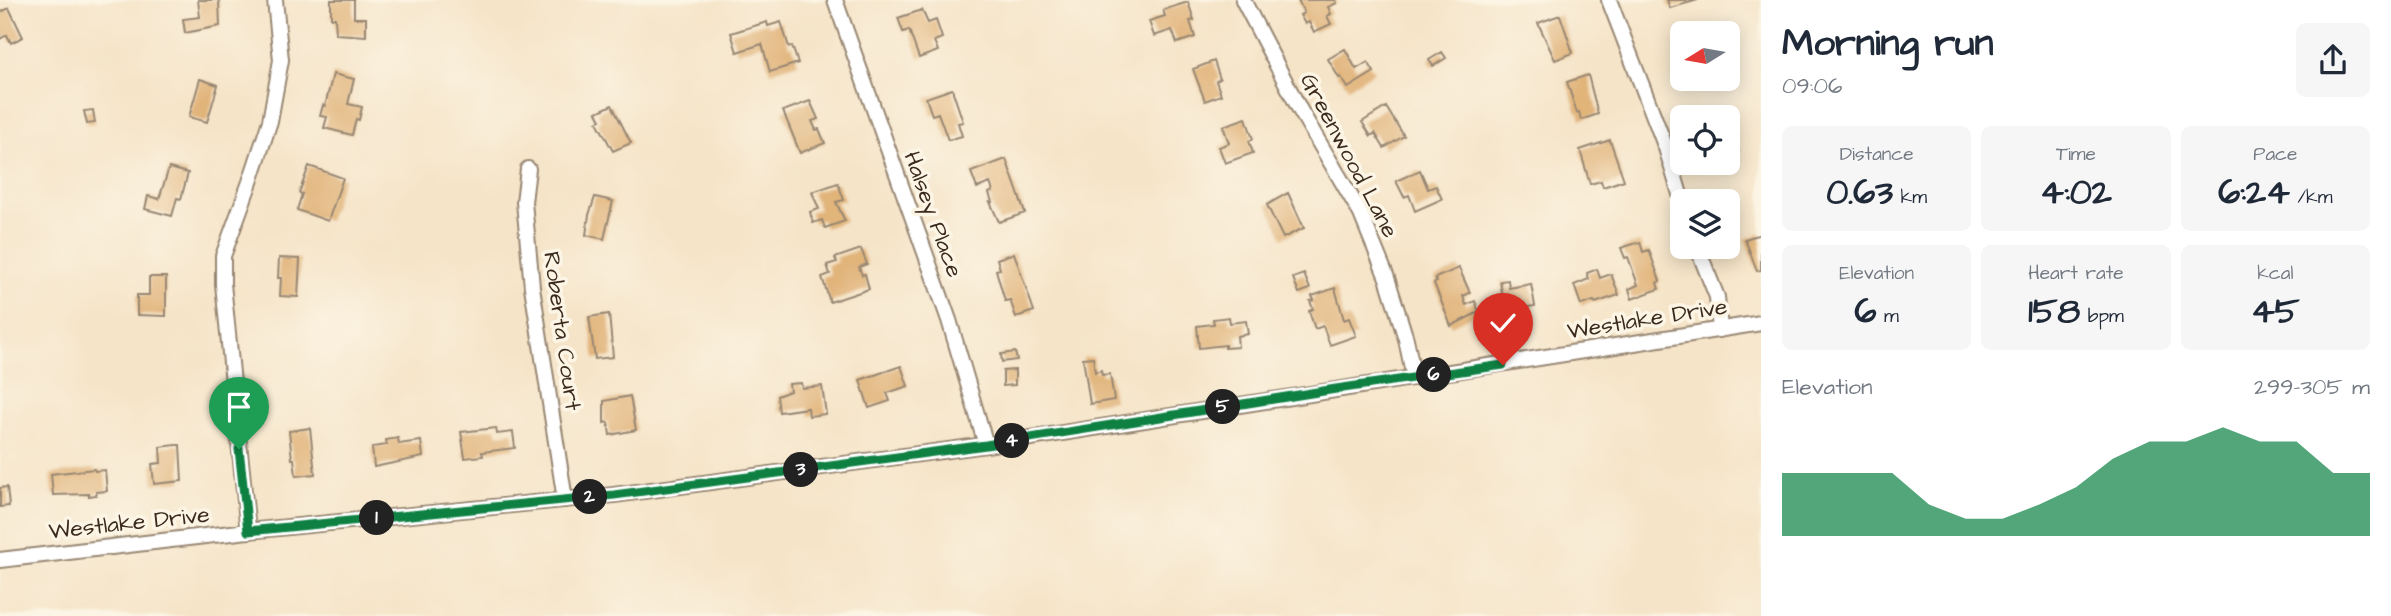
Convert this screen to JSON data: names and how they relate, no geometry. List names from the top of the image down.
{
  "streets": {
    "street": [
      "Greenwood Lane",
      "Halsey Place",
      "Westlake Drive",
      "Roberta Court"
    ]
  },
  "crossings": [
    ["Greenwood Lane", "Westlake Drive"],
    ["Halsey Place", "Westlake Drive"],
    ["Westlake Drive", "Roberta Court"]
  ],
  "north": "left",
  "page": {
    "heading": ["Morning run", "09:06"],
    "stats": [
      ["Distance", "0.63 km"],
      ["Time", "4:02"],
      ["Pace", "6:24 /km"],
      ["Elevation", "6 m"],
      ["Heart rate", "158 bpm"],
      ["kcal", "45"]
    ],
    "pins": [
      "6",
      "5",
      "4",
      "3",
      "2",
      "1"
    ],
    "chart": ["Elevation", "299–305 m"]
  }
}
